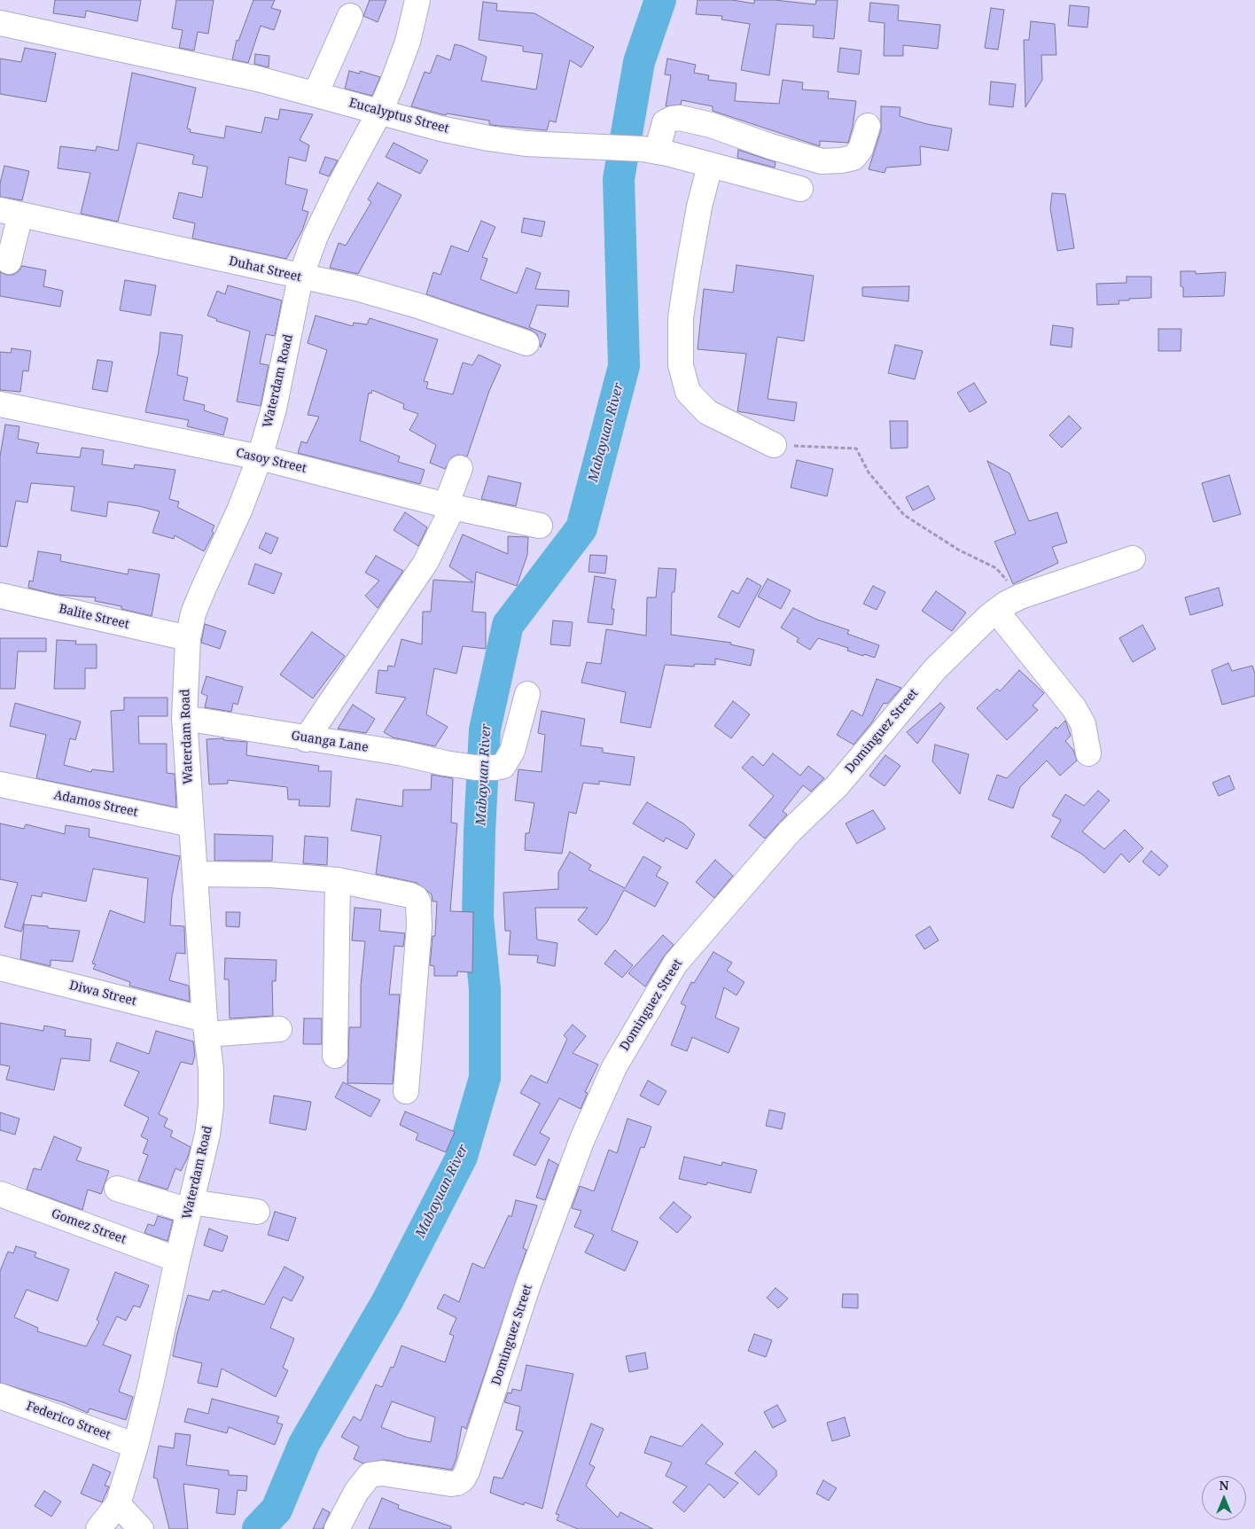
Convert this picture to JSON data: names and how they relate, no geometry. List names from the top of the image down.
{
  "streets": {
    "street": [
      "Eucalyptus Street",
      "Duhat Street",
      "Waterdam Road",
      "Casoy Street",
      "Balite Street",
      "Dominguez Street",
      "Guanga Lane",
      "Adamos Street",
      "Diwa Street",
      "Gomez Street",
      "Federico Street"
    ]
  },
  "crossings": [
    ["Eucalyptus Street", "Waterdam Road"],
    ["Duhat Street", "Waterdam Road"],
    ["Waterdam Road", "Casoy Street"],
    ["Waterdam Road", "Balite Street"],
    ["Waterdam Road", "Guanga Lane"],
    ["Waterdam Road", "Adamos Street"],
    ["Waterdam Road", "Diwa Street"],
    ["Waterdam Road", "Gomez Street"],
    ["Waterdam Road", "Federico Street"]
  ],
  "water": ["Mabayuan River"],
  "north": "top"
}
